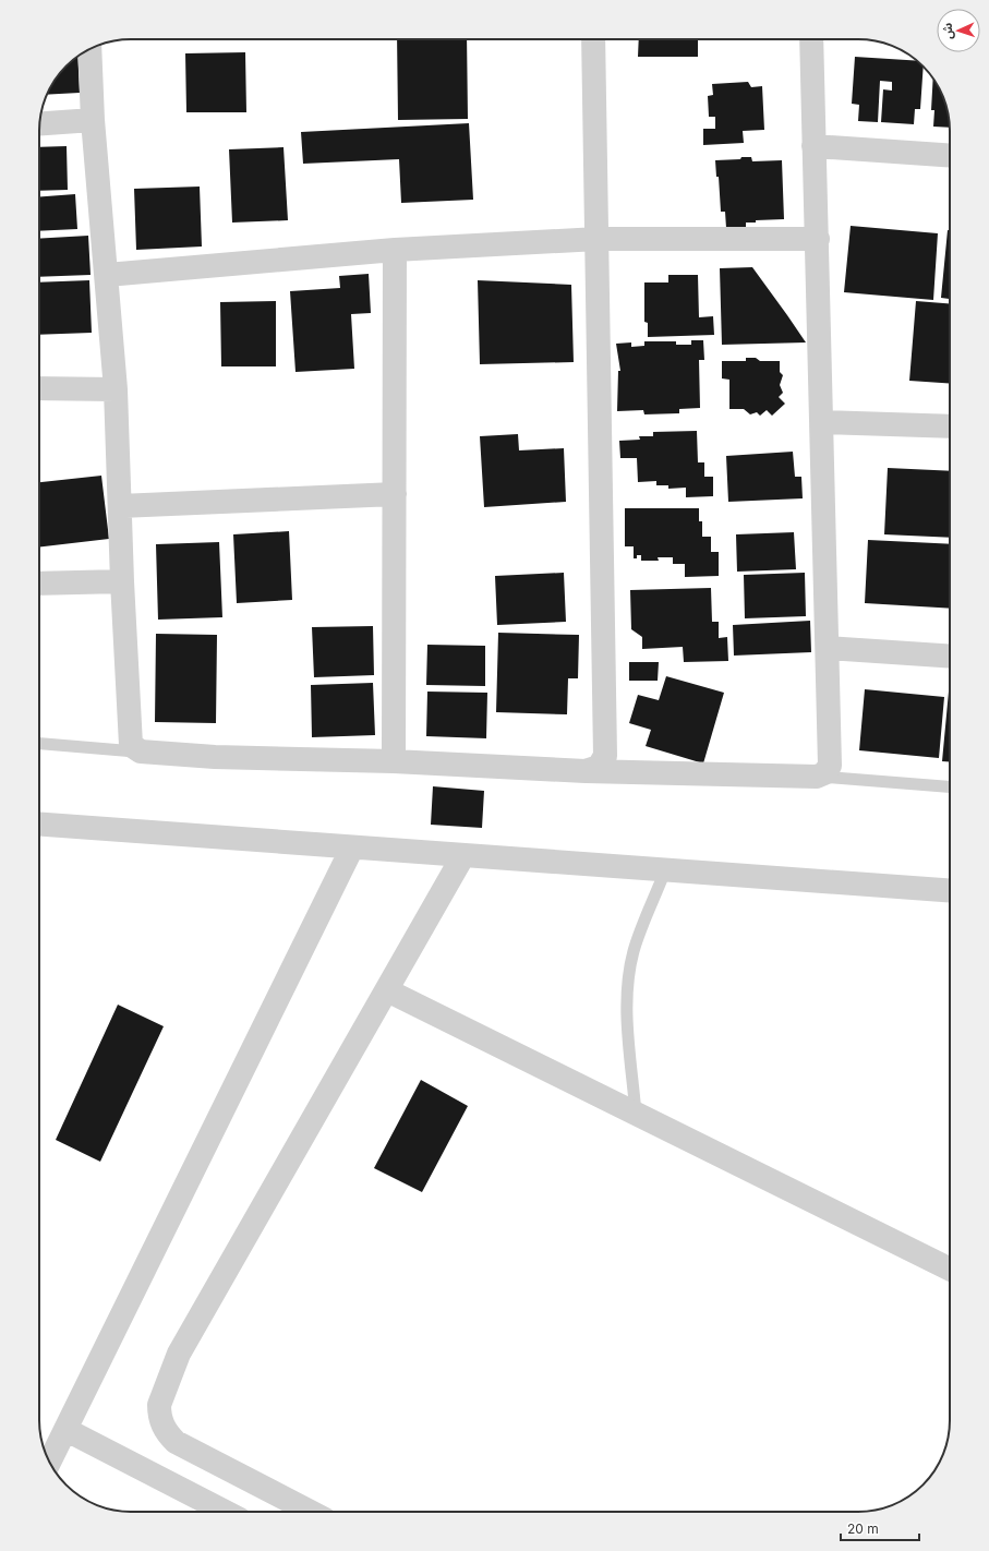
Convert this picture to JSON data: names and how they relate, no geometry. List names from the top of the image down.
{
  "scale_bar": "20 m",
  "north": "left"
}
